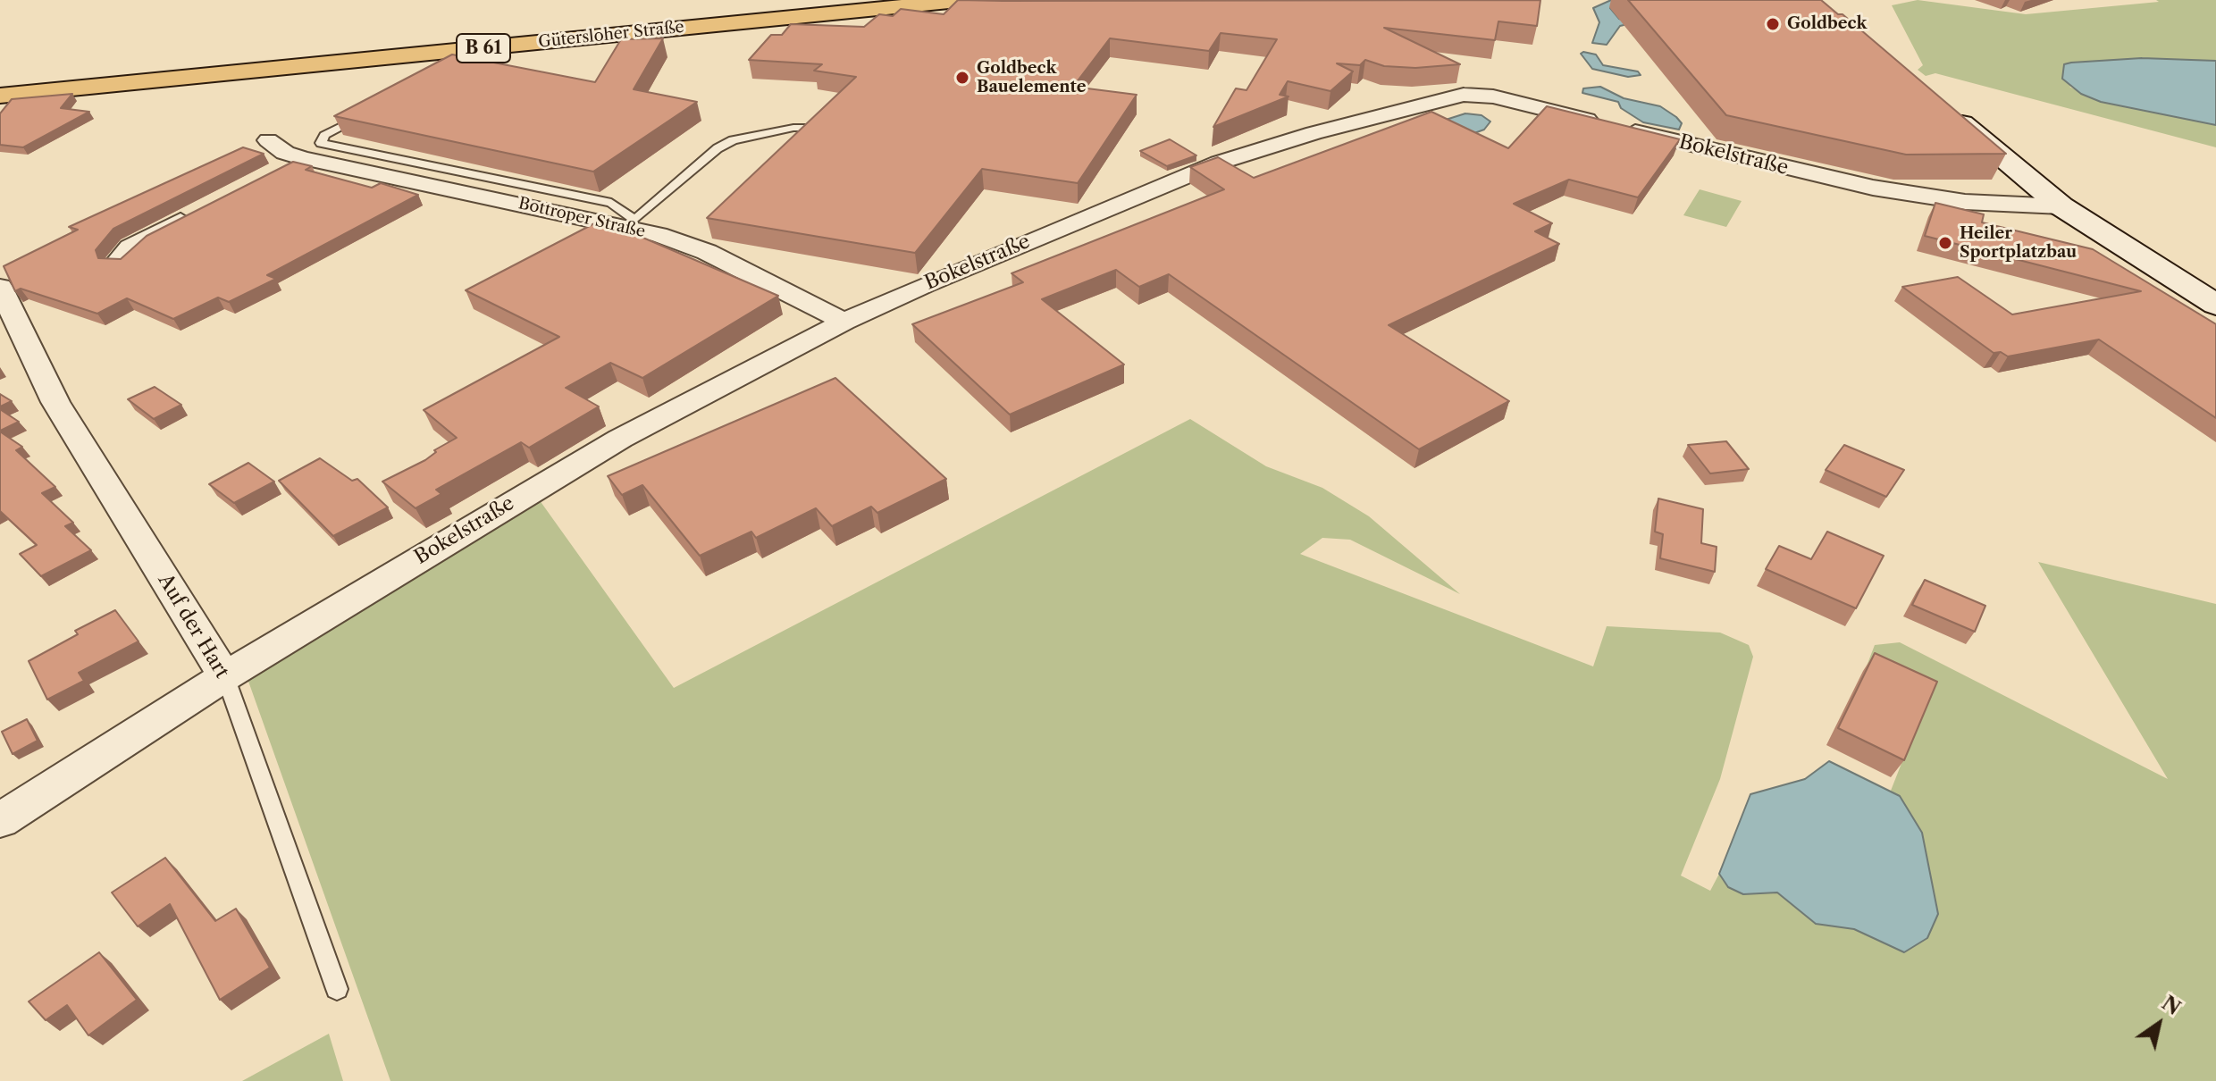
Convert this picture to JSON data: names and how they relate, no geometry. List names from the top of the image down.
{
  "streets": {
    "main road": ["Gütersloher Straße", "B 61"],
    "street": ["Bokelstraße", "Bottroper Straße", "Auf der Hart"]
  },
  "crossings": [
    ["Bokelstraße", "Bottroper Straße"],
    ["Bokelstraße", "Auf der Hart"]
  ],
  "places": ["Goldbeck", "Goldbeck Bauelemente", "Heiler Sportplatzbau"],
  "north": "top right"
}
